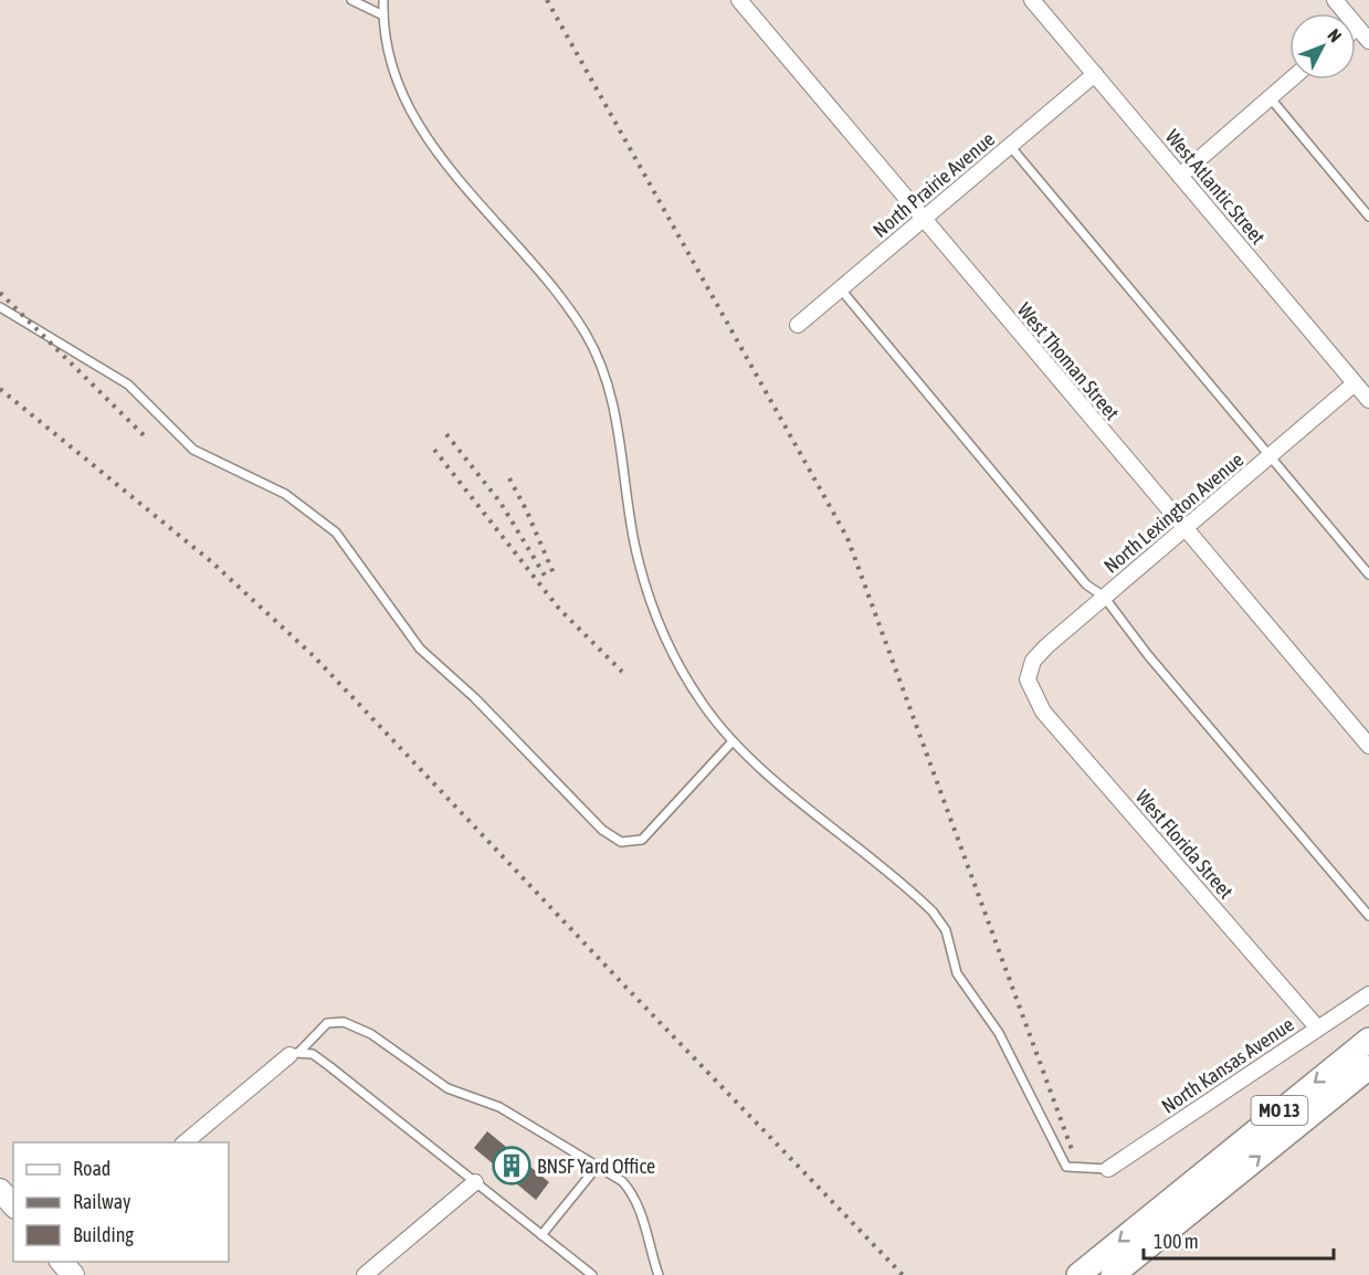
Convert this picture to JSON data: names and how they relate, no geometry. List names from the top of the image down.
{
  "streets": {
    "main road": ["MO 13"],
    "street": [
      "North Prairie Avenue",
      "West Atlantic Street",
      "West Thoman Street",
      "North Lexington Avenue",
      "West Florida Street",
      "North Kansas Avenue"
    ]
  },
  "crossings": [
    ["North Prairie Avenue", "West Atlantic Street"],
    ["North Prairie Avenue", "West Thoman Street"],
    ["West Atlantic Street", "North Lexington Avenue"],
    ["West Thoman Street", "North Lexington Avenue"],
    ["North Lexington Avenue", "West Florida Street"],
    ["West Florida Street", "North Kansas Avenue"]
  ],
  "places": {
    "building": ["BNSF Yard Office"]
  },
  "legend": ["Road", "Railway", "Building"],
  "scale_bar": "100 m",
  "north": "top right"
}
